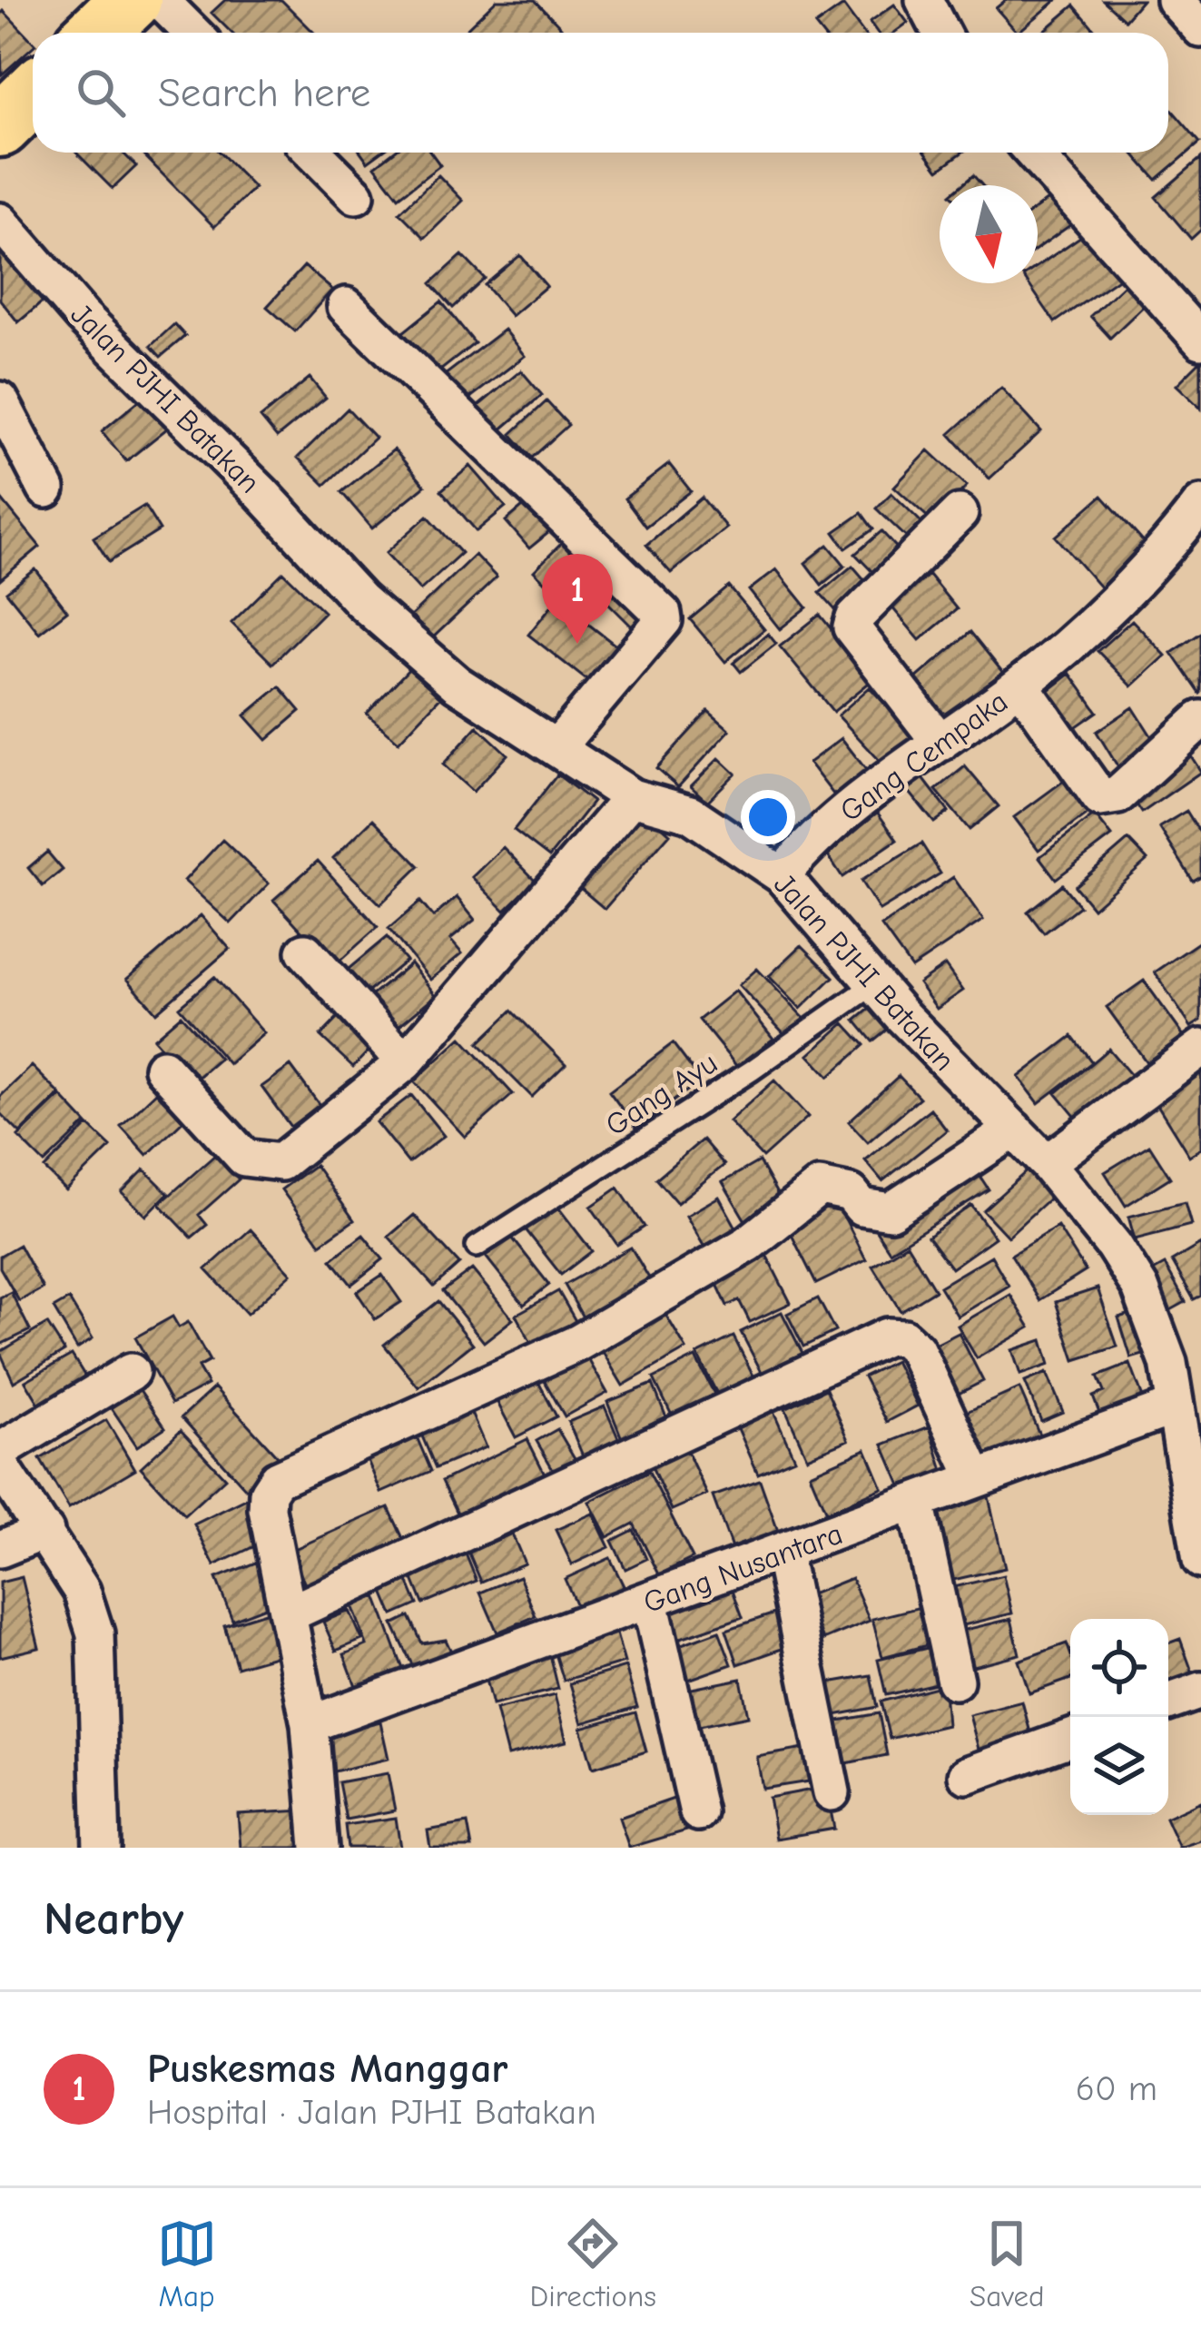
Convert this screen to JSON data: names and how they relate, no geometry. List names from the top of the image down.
{
  "streets": {
    "street": ["Jalan PJHI Batakan", "Gang Cempaka", "Gang Nusantara"],
    "lane": ["Gang Ayu"]
  },
  "crossings": [
    ["Jalan PJHI Batakan", "Gang Cempaka"],
    ["Jalan PJHI Batakan", "Gang Ayu"],
    ["Jalan PJHI Batakan", "Gang Nusantara"]
  ],
  "north": "bottom",
  "page": {
    "search": "Search here",
    "pins": "1",
    "heading": "Nearby",
    "list": [
      {
        "mark": "1",
        "name": "Puskesmas Manggar",
        "note": "Hospital · Jalan PJHI Batakan",
        "value": "60 m"
      }
    ],
    "nav": ["Map", "Directions", "Saved"]
  }
}
